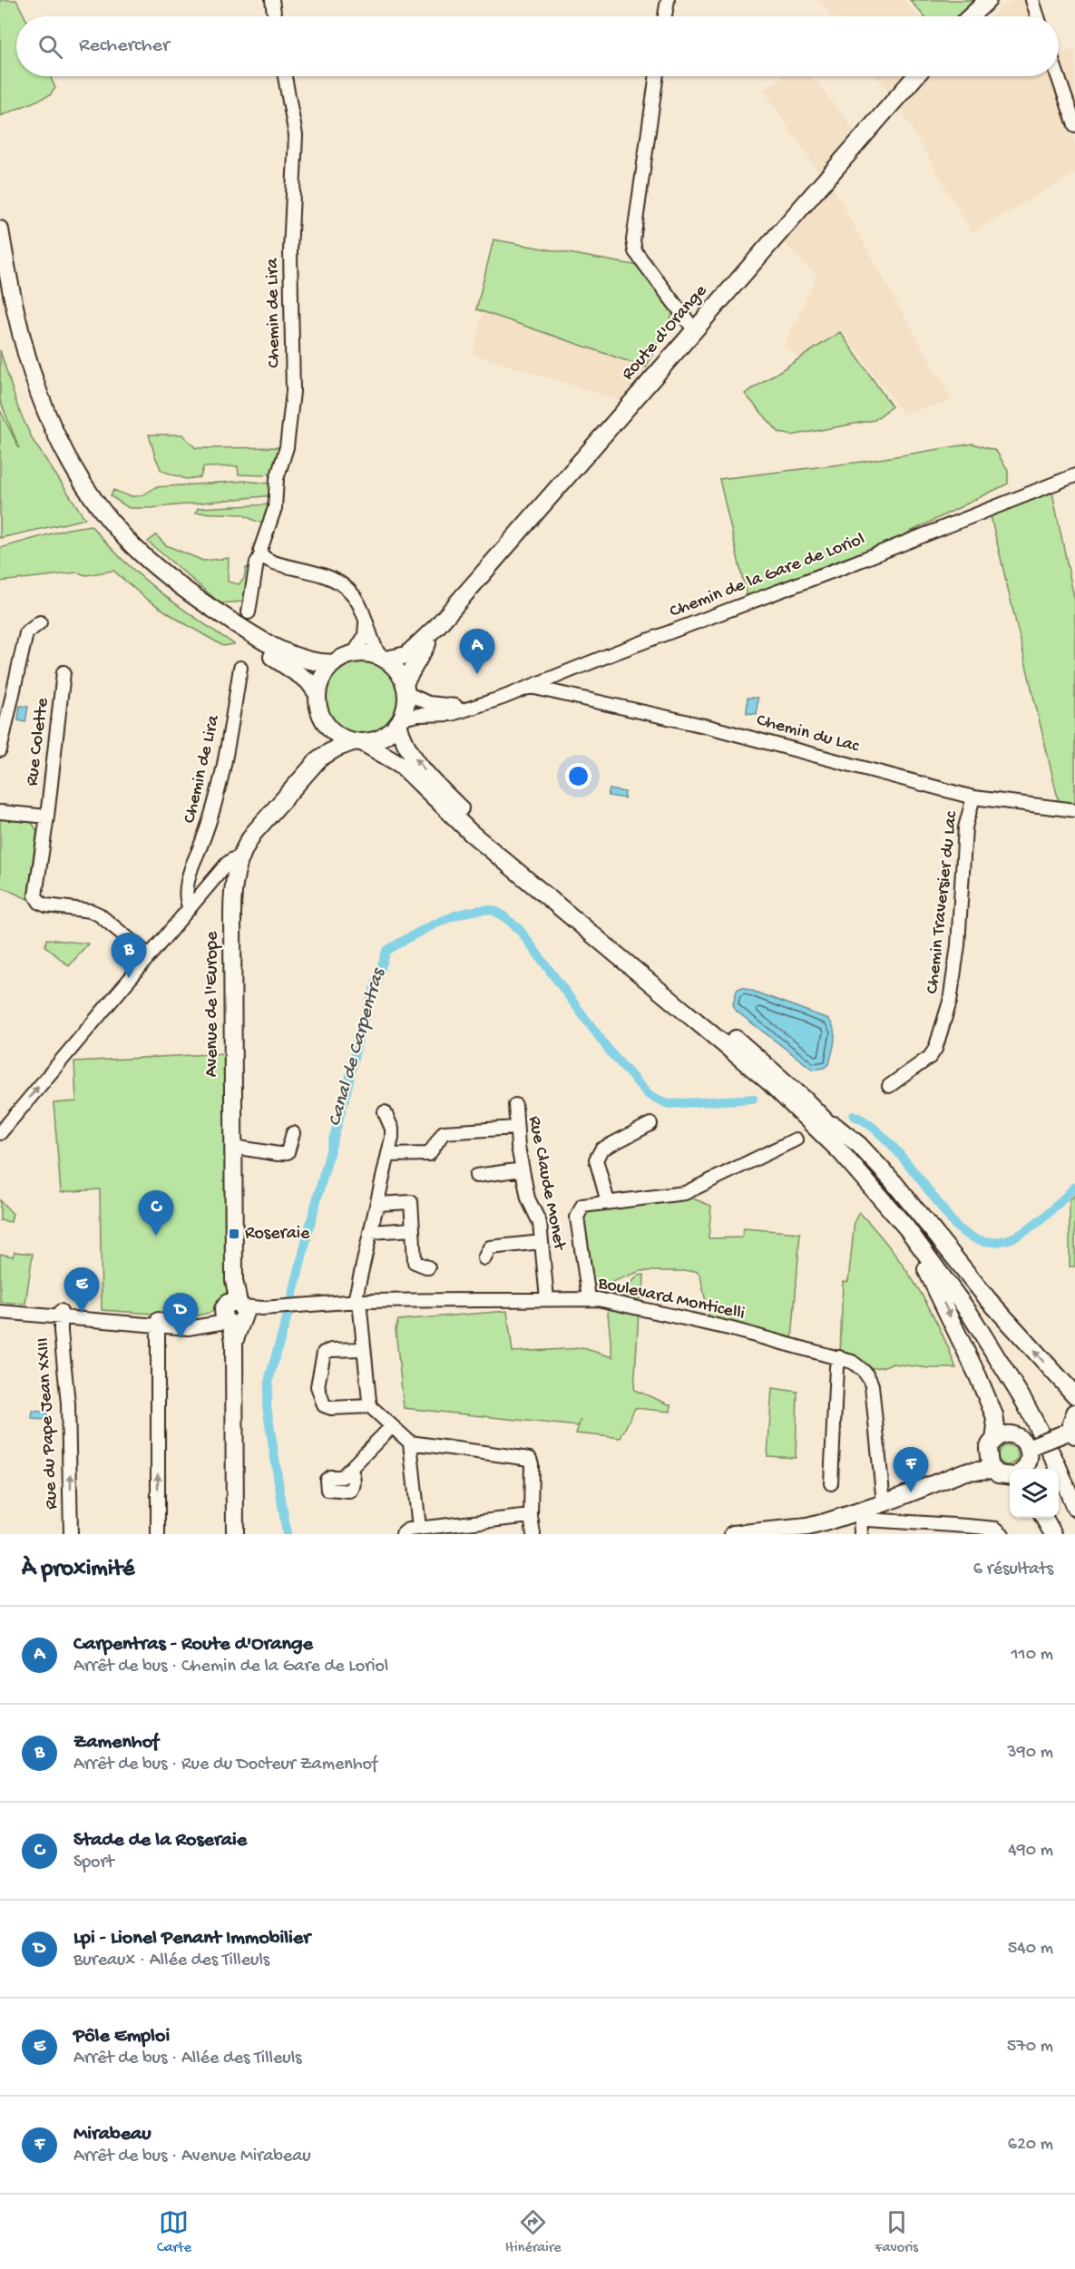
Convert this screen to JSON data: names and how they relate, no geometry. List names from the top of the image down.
{
  "streets": {
    "main road": ["Route d'Orange", "Avenue de l'Europe"],
    "street": [
      "Chemin de Lira",
      "Chemin de la Gare de Loriol",
      "Chemin du Lac",
      "Rue Colette",
      "Chemin Traversier du Lac",
      "Rue Claude Monet",
      "Boulevard Monticelli",
      "Rue du Pape Jean XXIII"
    ]
  },
  "crossings": [
    ["Route d'Orange", "Chemin de la Gare de Loriol"],
    ["Route d'Orange", "Avenue de l'Europe"],
    ["Chemin de la Gare de Loriol", "Chemin du Lac"],
    ["Chemin de la Gare de Loriol", "Avenue de l'Europe"],
    ["Chemin du Lac", "Chemin Traversier du Lac"],
    ["Avenue de l'Europe", "Boulevard Monticelli"],
    ["Rue Claude Monet", "Boulevard Monticelli"],
    ["Boulevard Monticelli", "Rue du Pape Jean XXIII"]
  ],
  "water": ["Canal de Carpentras"],
  "places": {
    "transit": ["Roseraie"]
  },
  "page": {
    "search": "Rechercher",
    "pins": [
      "A",
      "B",
      "C",
      "E",
      "D",
      "F"
    ],
    "heading": ["À proximité", "6 résultats"],
    "list": [
      {
        "mark": "A",
        "name": "Carpentras - Route d'Orange",
        "note": "Arrêt de bus · Chemin de la Gare de Loriol",
        "value": "110 m"
      },
      {
        "mark": "B",
        "name": "Zamenhof",
        "note": "Arrêt de bus · Rue du Docteur Zamenhof",
        "value": "390 m"
      },
      {
        "mark": "C",
        "name": "Stade de la Roseraie",
        "note": "Sport",
        "value": "490 m"
      },
      {
        "mark": "D",
        "name": "Lpi - Lionel Penant Immobilier",
        "note": "Bureaux · Allée des Tilleuls",
        "value": "540 m"
      },
      {
        "mark": "E",
        "name": "Pôle Emploi",
        "note": "Arrêt de bus · Allée des Tilleuls",
        "value": "570 m"
      },
      {
        "mark": "F",
        "name": "Mirabeau",
        "note": "Arrêt de bus · Avenue Mirabeau",
        "value": "620 m"
      }
    ],
    "nav": ["Carte", "Itinéraire", "Favoris"]
  }
}
